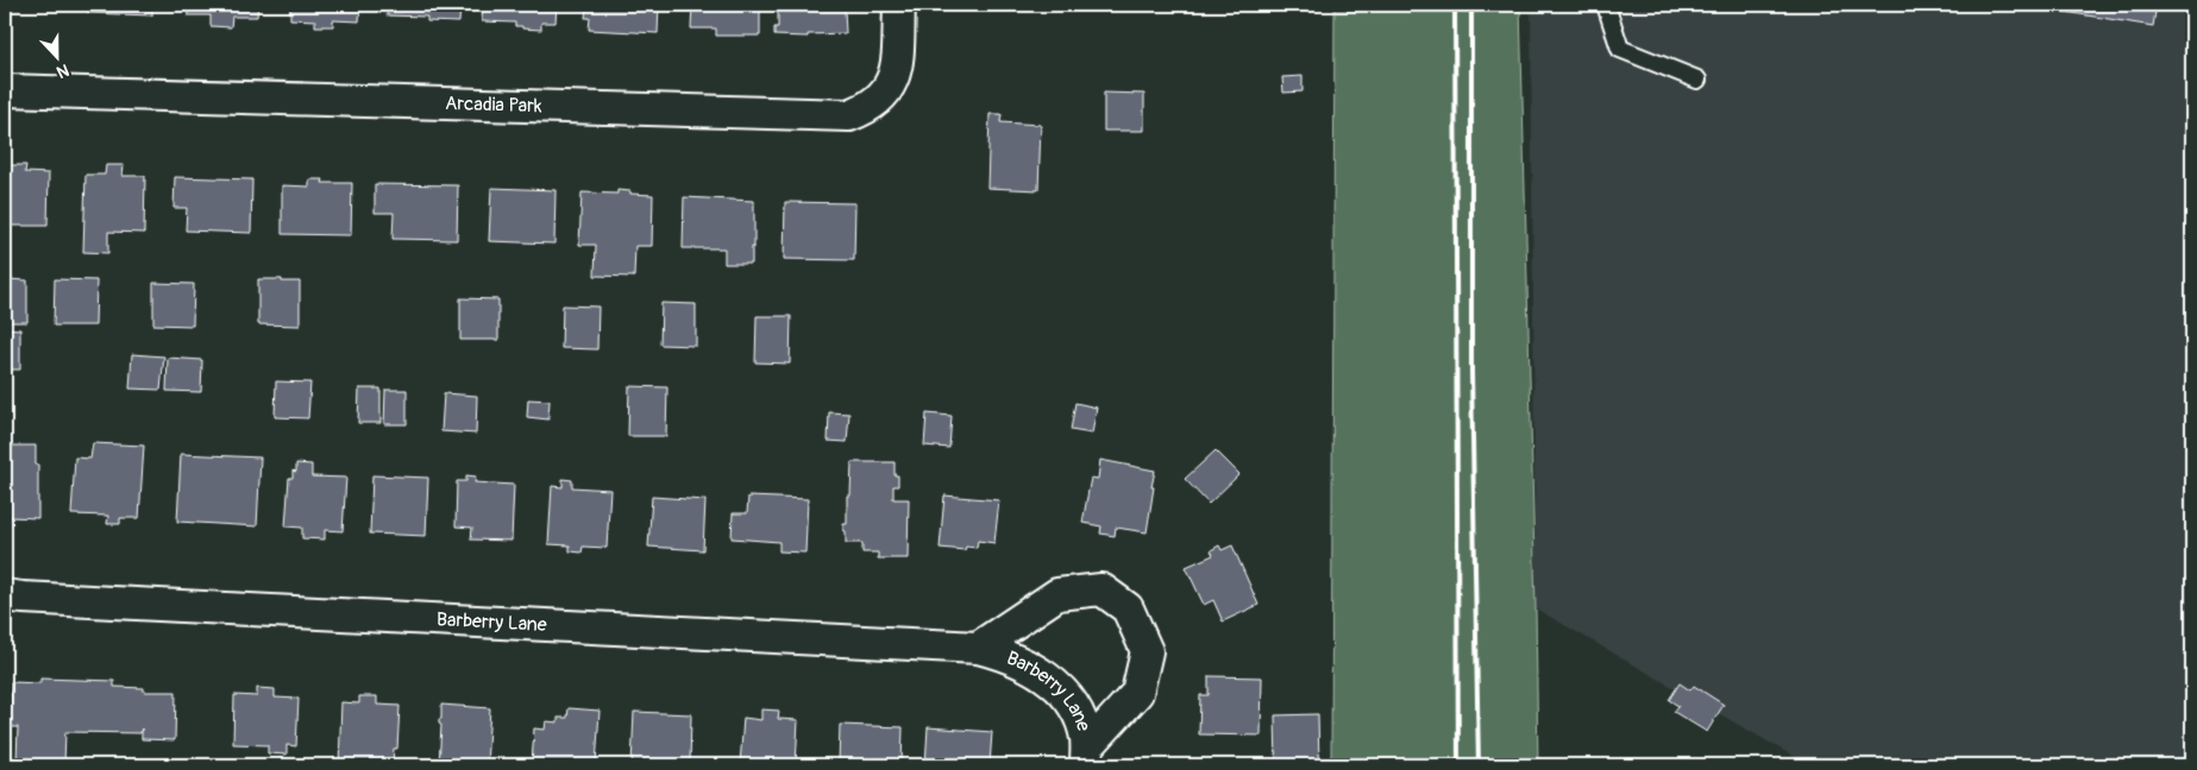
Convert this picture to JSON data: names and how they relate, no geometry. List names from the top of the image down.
{
  "streets": {
    "street": ["Arcadia Park", "Barberry Lane"]
  },
  "north": "bottom"
}
